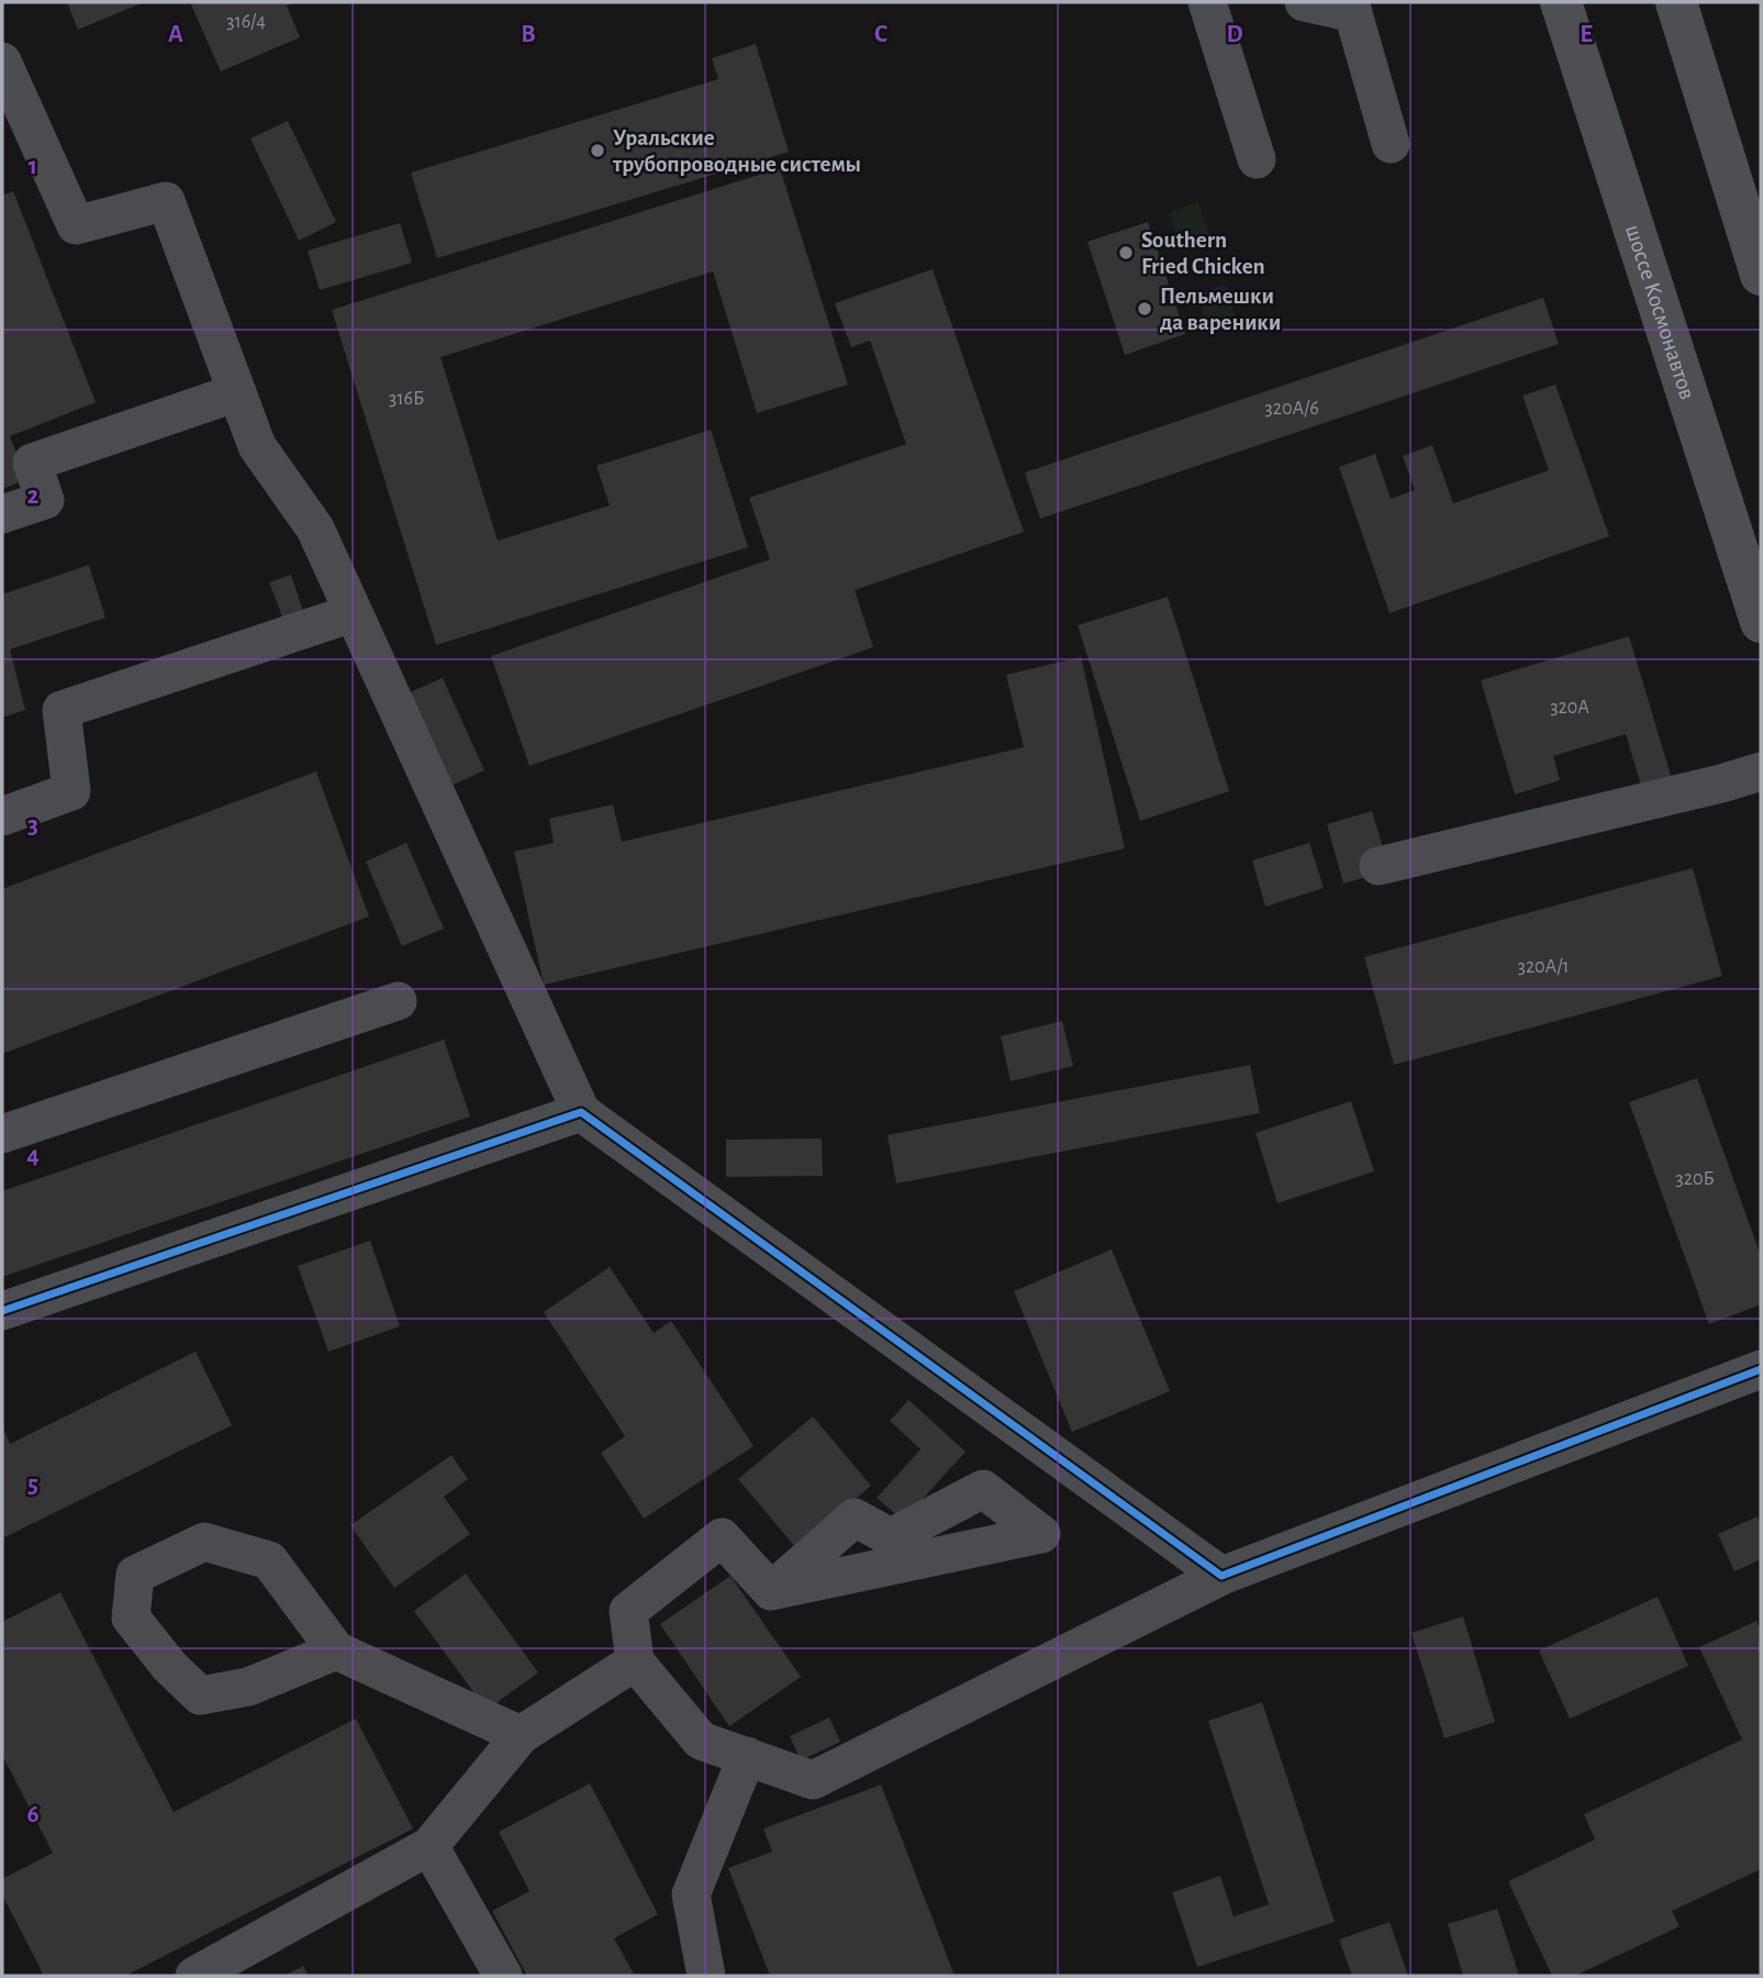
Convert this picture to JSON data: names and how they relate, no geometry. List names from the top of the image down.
{
  "streets": {
    "main road": ["шоссе Космонавтов"]
  },
  "places": ["Уральские трубопроводные системы", "Southern Fried Chicken", "Пельмешки да вареники"],
  "house_numbers": [
    "316/4",
    "316Б",
    "320А/6",
    "320А",
    "320А/1",
    "320Б"
  ],
  "grid": {
    "columns": [
      "A",
      "B",
      "C",
      "D",
      "E"
    ],
    "rows": [
      "1",
      "2",
      "3",
      "4",
      "5",
      "6"
    ]
  }
}
